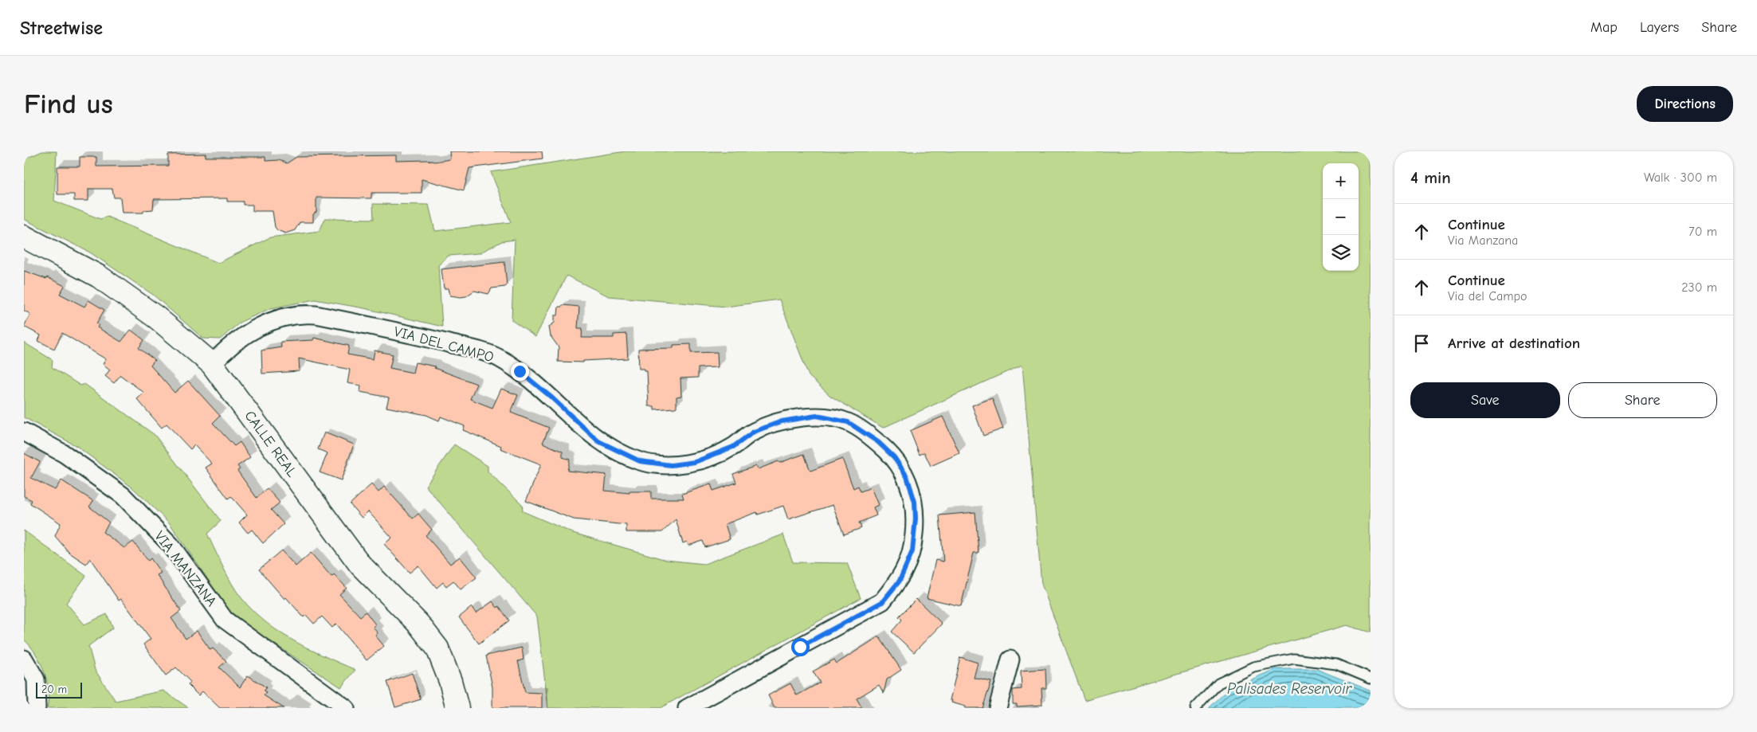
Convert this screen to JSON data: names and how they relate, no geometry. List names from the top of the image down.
{
  "streets": {
    "street": ["VIA DEL CAMPO", "CALLE REAL", "VIA MANZANA"]
  },
  "crossings": [
    ["VIA DEL CAMPO", "CALLE REAL"]
  ],
  "water": ["Palisades Reservoir"],
  "scale_bar": "20 m",
  "page": {
    "header": "Streetwise",
    "nav": ["Map", "Layers", "Share"],
    "buttons": [
      "Directions",
      ["Save", "Share"]
    ],
    "title": "Find us",
    "heading": ["4 min", "Walk · 300 m"],
    "map_buttons": ["+", "−"],
    "list": [
      ["Continue", "Via Manzana", "70 m"],
      ["Continue", "Via del Campo", "230 m"],
      "Arrive at destination"
    ],
    "scale": "20 m"
  }
}
